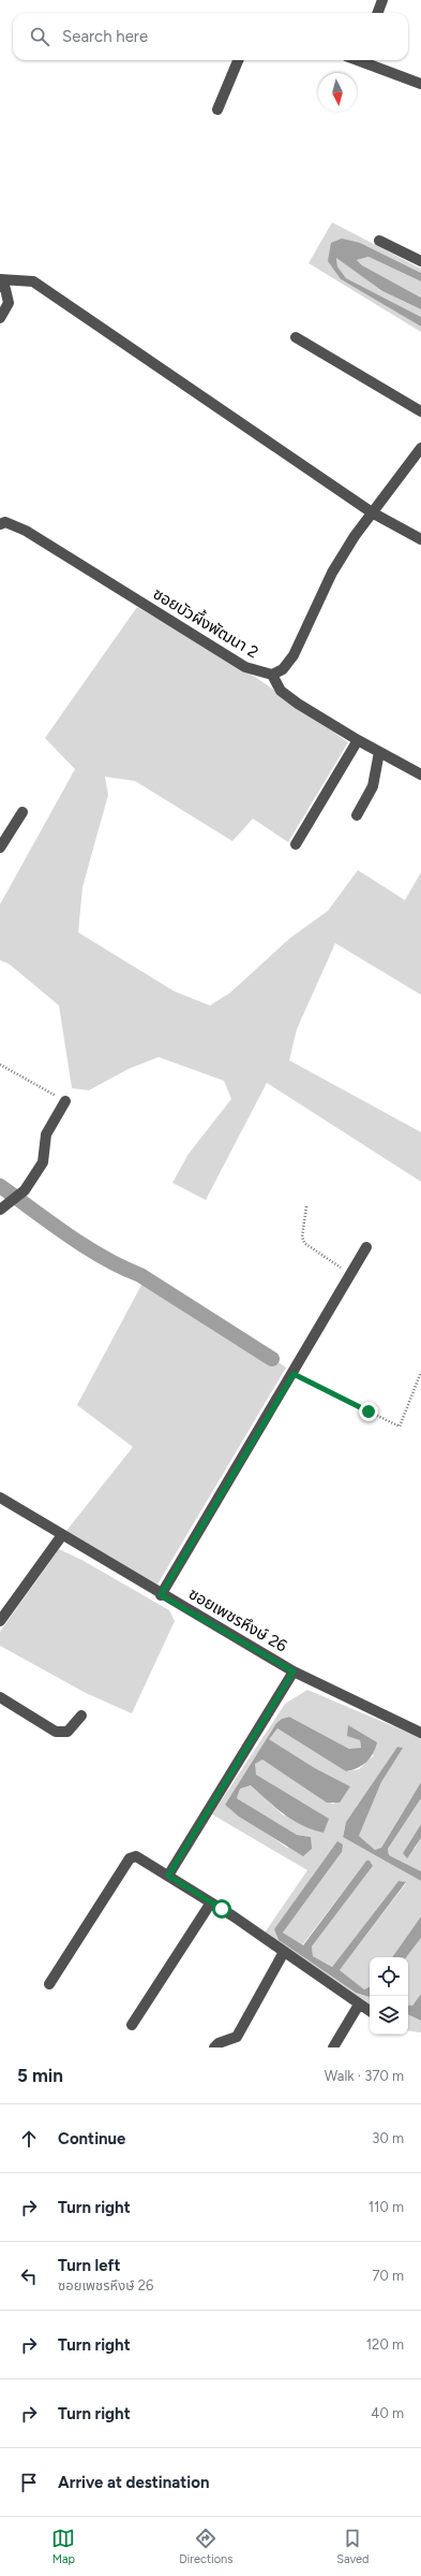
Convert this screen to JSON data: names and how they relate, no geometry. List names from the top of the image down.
{
  "streets": {
    "street": ["ซอยบัวผึ้งพัฒนา 2", "ซอยเพชรหึงษ์ 26"]
  },
  "north": "bottom",
  "page": {
    "search": "Search here",
    "heading": ["5 min", "Walk · 370 m"],
    "list": [
      ["Continue", "30 m"],
      ["Turn right", "110 m"],
      ["Turn left", "ซอยเพชรหึงษ์ 26", "70 m"],
      ["Turn right", "120 m"],
      ["Turn right", "40 m"],
      "Arrive at destination"
    ],
    "nav": ["Map", "Directions", "Saved"]
  }
}
